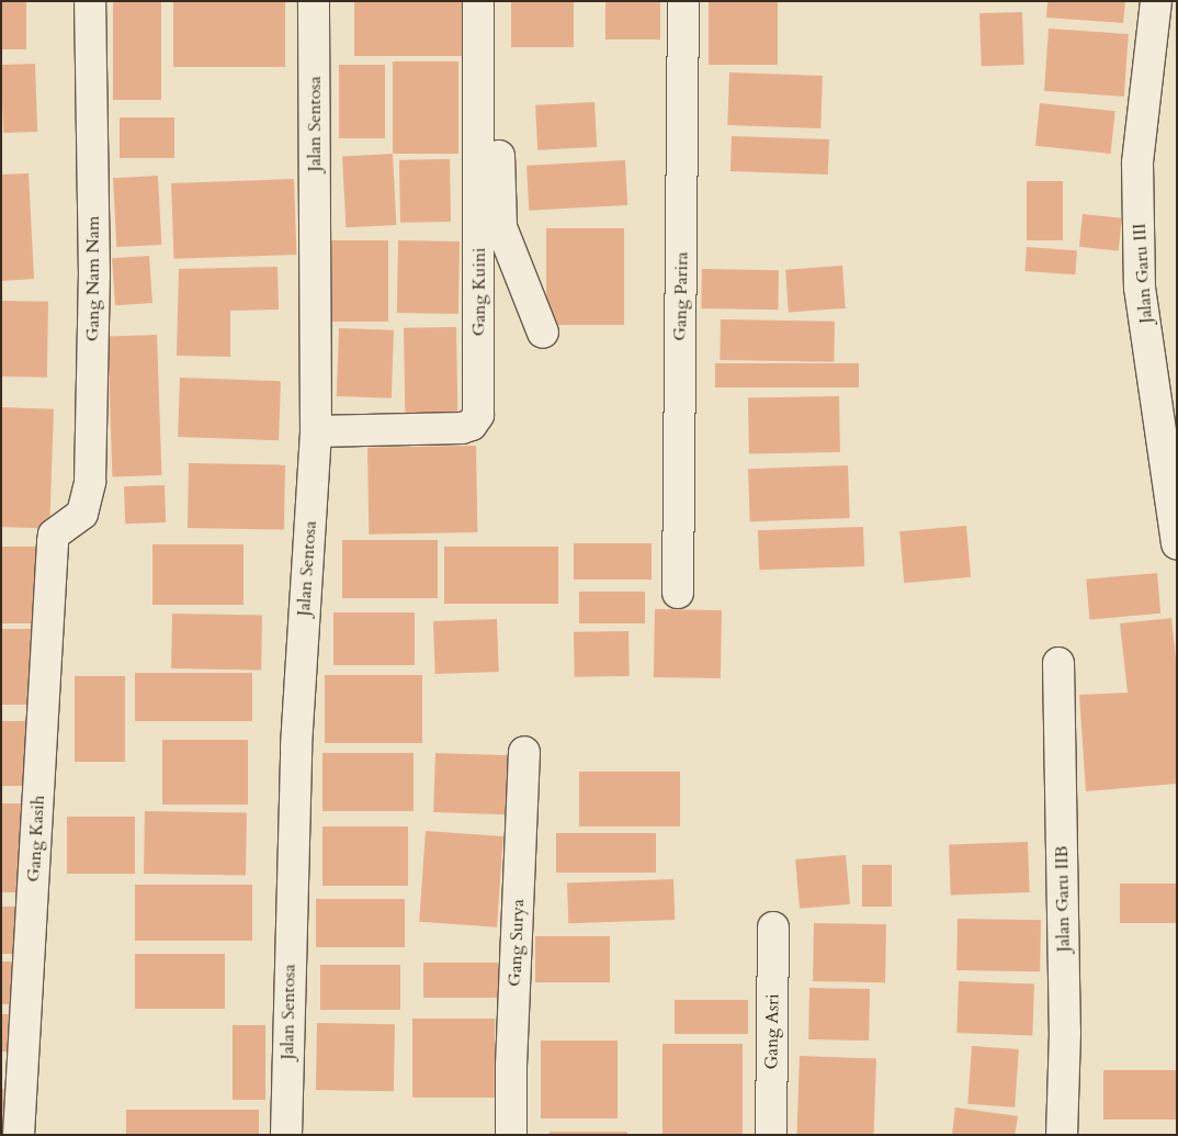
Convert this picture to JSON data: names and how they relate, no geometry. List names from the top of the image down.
{
  "streets": {
    "street": [
      "Jalan Sentosa",
      "Jalan Garu III",
      "Gang Nam Nam",
      "Gang Kuini",
      "Gang Parira",
      "Gang Kasih",
      "Jalan Garu IIB",
      "Gang Surya",
      "Gang Asri"
    ]
  },
  "crossings": [
    ["Jalan Sentosa", "Gang Kuini"],
    ["Gang Nam Nam", "Gang Kasih"]
  ]
}
